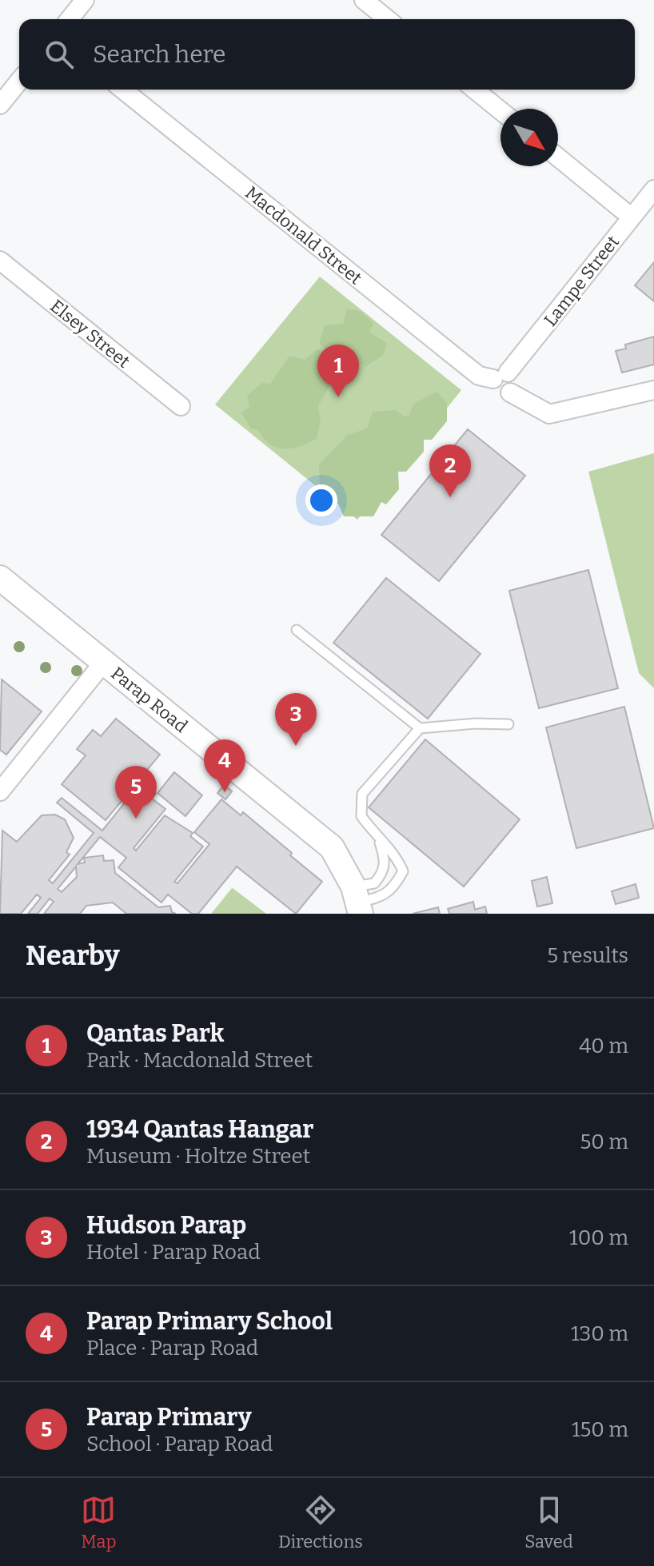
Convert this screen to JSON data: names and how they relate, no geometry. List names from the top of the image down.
{
  "streets": {
    "street": [
      "Macdonald Street",
      "Lampe Street",
      "Elsey Street",
      "Parap Road"
    ]
  },
  "crossings": [
    ["Macdonald Street", "Lampe Street"]
  ],
  "north": "bottom right",
  "page": {
    "search": "Search here",
    "pins": [
      "1",
      "2",
      "3",
      "4",
      "5"
    ],
    "heading": ["Nearby", "5 results"],
    "list": [
      {
        "mark": "1",
        "name": "Qantas Park",
        "note": "Park · Macdonald Street",
        "value": "40 m"
      },
      {
        "mark": "2",
        "name": "1934 Qantas Hangar",
        "note": "Museum · Holtze Street",
        "value": "50 m"
      },
      {
        "mark": "3",
        "name": "Hudson Parap",
        "note": "Hotel · Parap Road",
        "value": "100 m"
      },
      {
        "mark": "4",
        "name": "Parap Primary School",
        "note": "Place · Parap Road",
        "value": "130 m"
      },
      {
        "mark": "5",
        "name": "Parap Primary",
        "note": "School · Parap Road",
        "value": "150 m"
      }
    ],
    "nav": ["Map", "Directions", "Saved"]
  }
}
